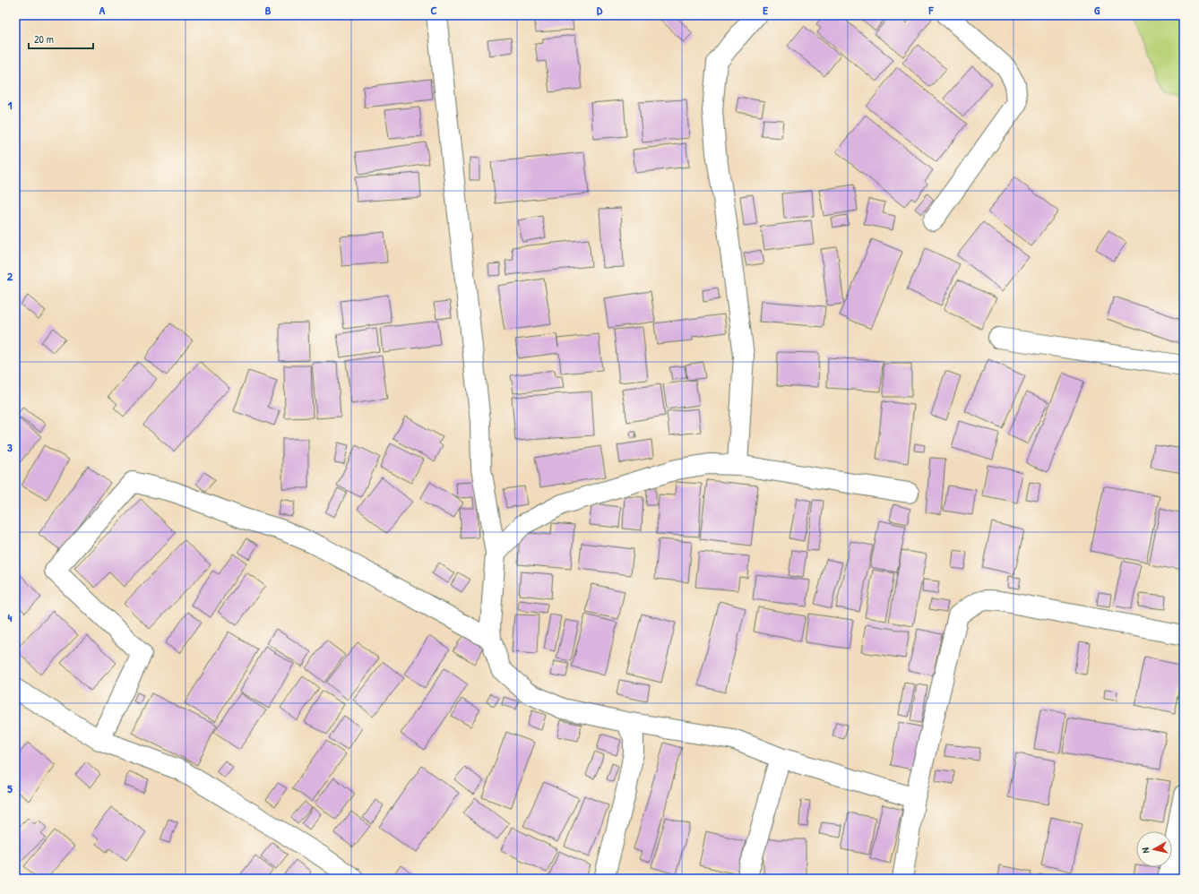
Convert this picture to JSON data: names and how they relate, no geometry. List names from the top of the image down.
{
  "scale_bar": "20 m",
  "north": "left",
  "grid": {
    "columns": [
      "A",
      "B",
      "C",
      "D",
      "E",
      "F",
      "G"
    ],
    "rows": [
      "1",
      "2",
      "3",
      "4",
      "5"
    ]
  }
}
